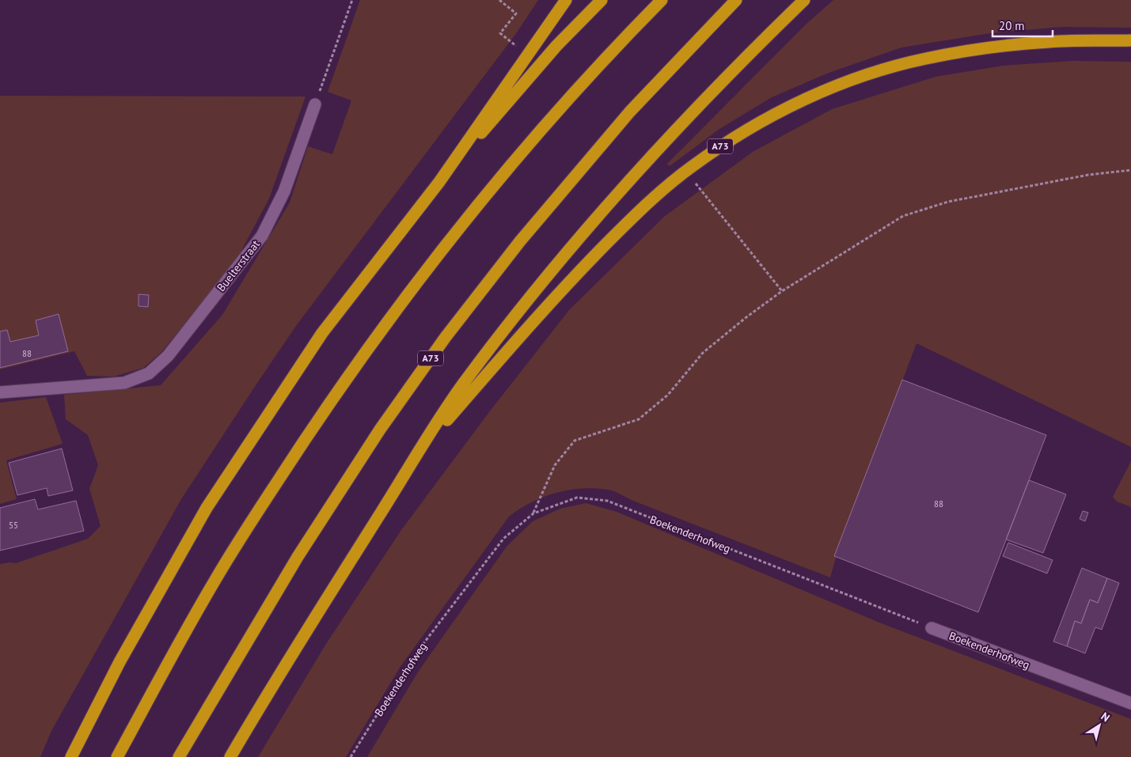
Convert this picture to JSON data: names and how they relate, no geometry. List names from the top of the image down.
{
  "streets": {
    "highway": ["A73"],
    "street": ["Buelterstraat", "Boekenderhofweg"]
  },
  "house_numbers": ["88", "88", "55"],
  "scale_bar": "20 m",
  "north": "top right"
}
